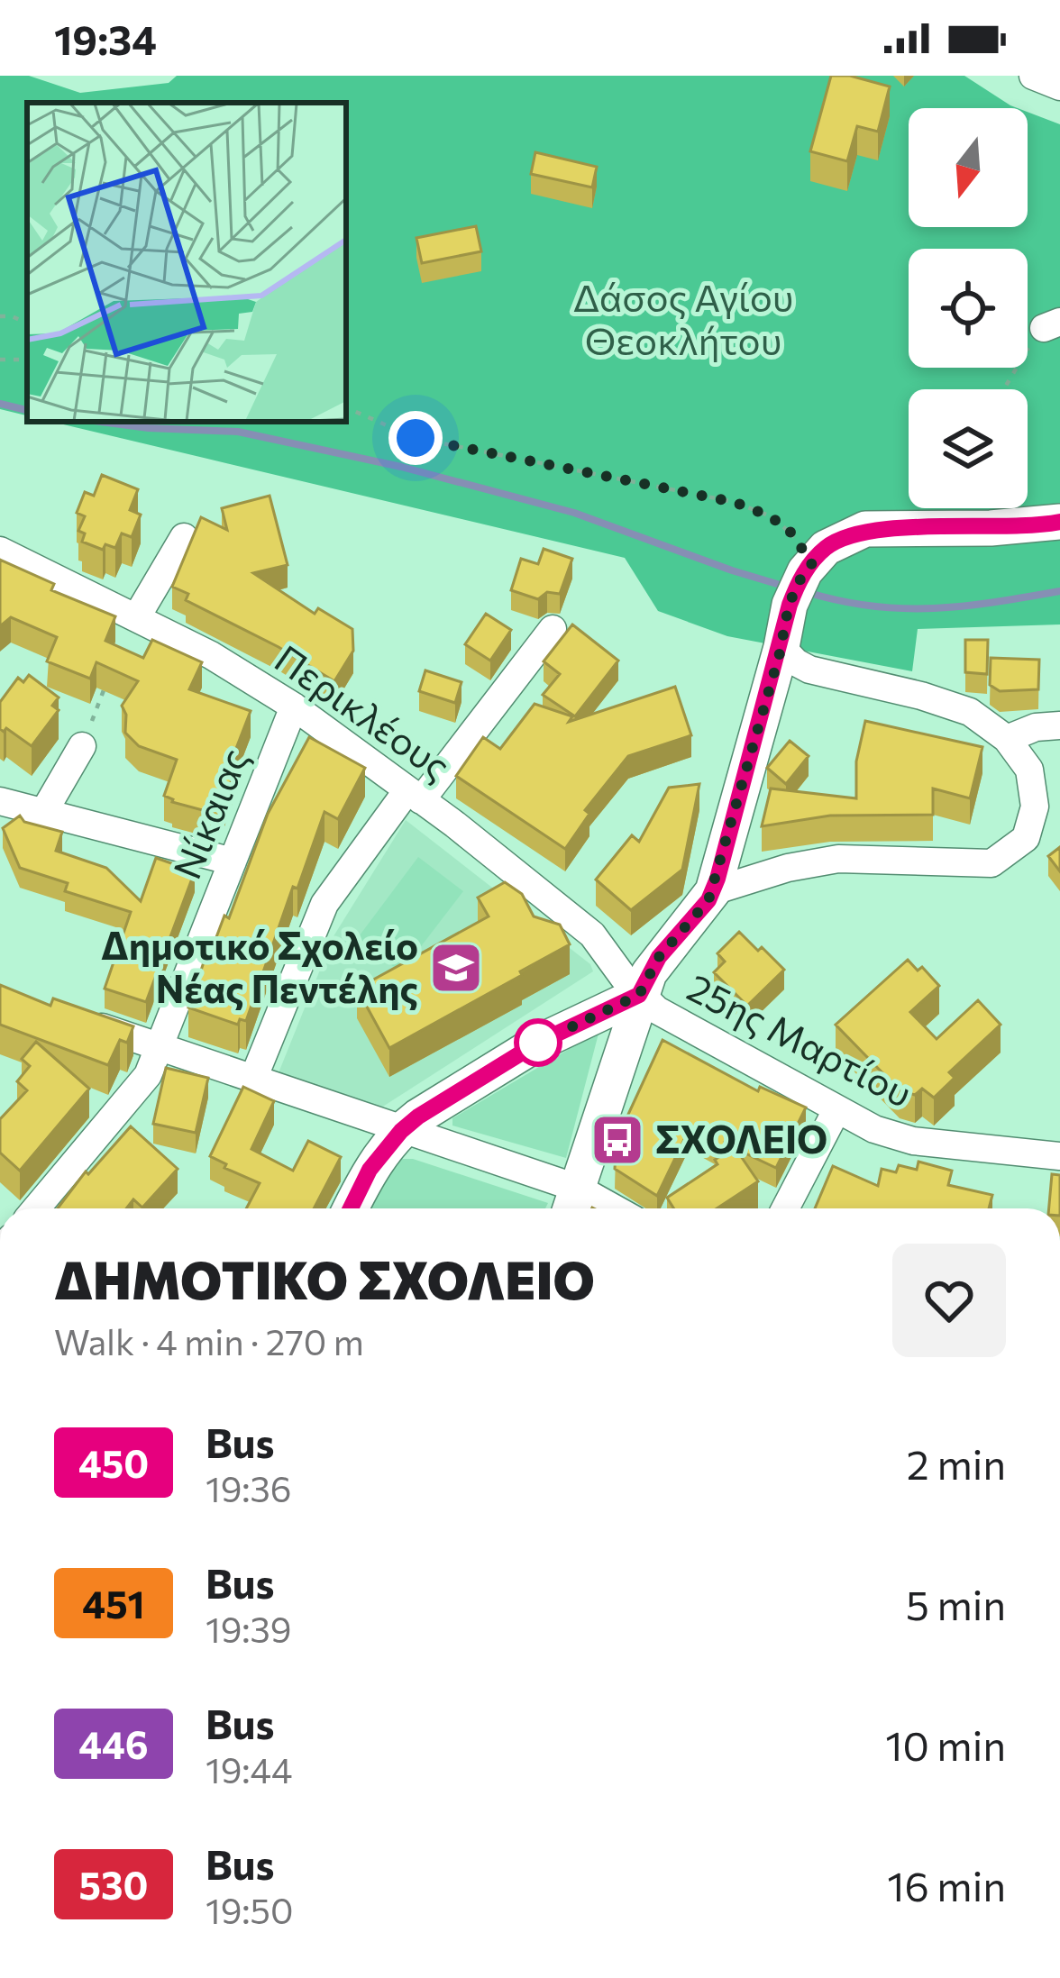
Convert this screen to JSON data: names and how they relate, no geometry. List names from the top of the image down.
{
  "streets": {
    "street": ["Περικλέους", "Νίκαιας", "25ης Μαρτίου"]
  },
  "crossings": [
    ["Περικλέους", "Νίκαιας"],
    ["Περικλέους", "25ης Μαρτίου"]
  ],
  "parks": ["Δάσος Αγίου Θεοκλήτου"],
  "places": {
    "school or university": ["Δημοτικό Σχολείο Νέας Πεντέλης"],
    "bus stop": ["ΣΧΟΛΕΙΟ"]
  },
  "lines": ["bus line 450"],
  "north": "bottom",
  "page": {
    "status": "19:34",
    "heading": ["ΔΗΜΟΤΙΚΟ ΣΧΟΛΕΙΟ", "Walk · 4 min · 270 m"],
    "list": [
      {
        "mark": "450",
        "name": "Bus",
        "note": "19:36",
        "value": "2 min"
      },
      {
        "mark": "451",
        "name": "Bus",
        "note": "19:39",
        "value": "5 min"
      },
      {
        "mark": "446",
        "name": "Bus",
        "note": "19:44",
        "value": "10 min"
      },
      {
        "mark": "530",
        "name": "Bus",
        "note": "19:50",
        "value": "16 min"
      }
    ]
  }
}
